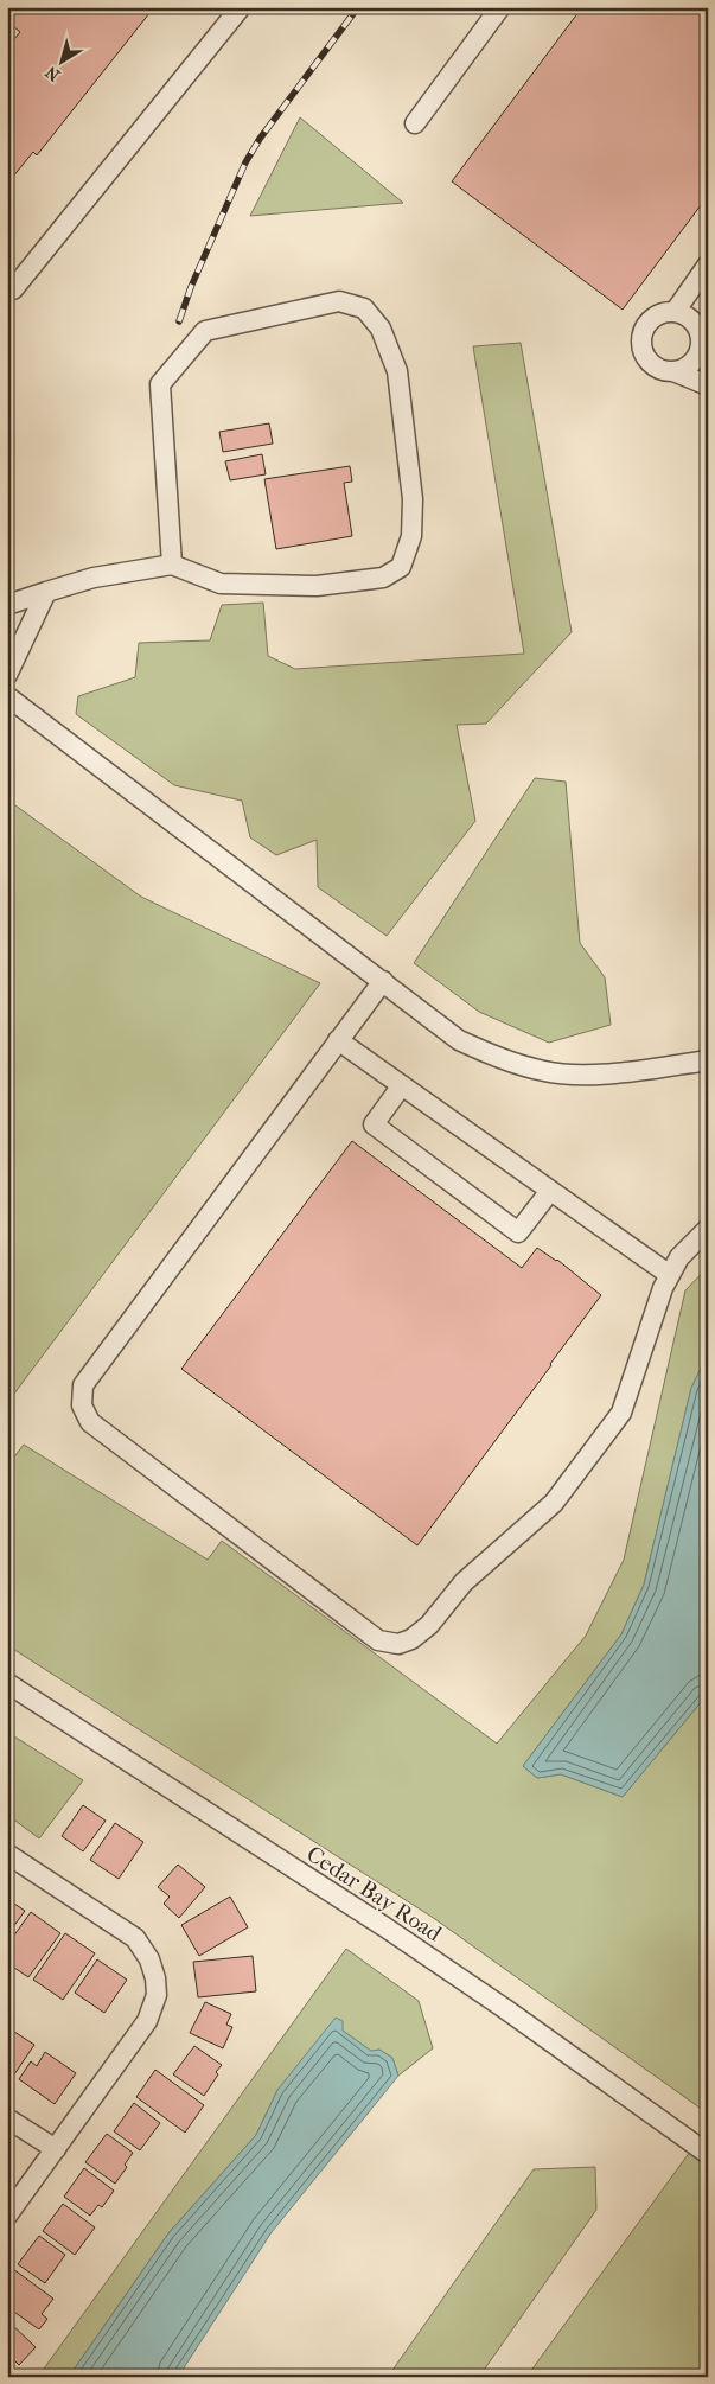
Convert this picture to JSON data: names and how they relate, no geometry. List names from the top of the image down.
{
  "streets": {
    "street": ["Cedar Bay Road"]
  },
  "north": "bottom left"
}
